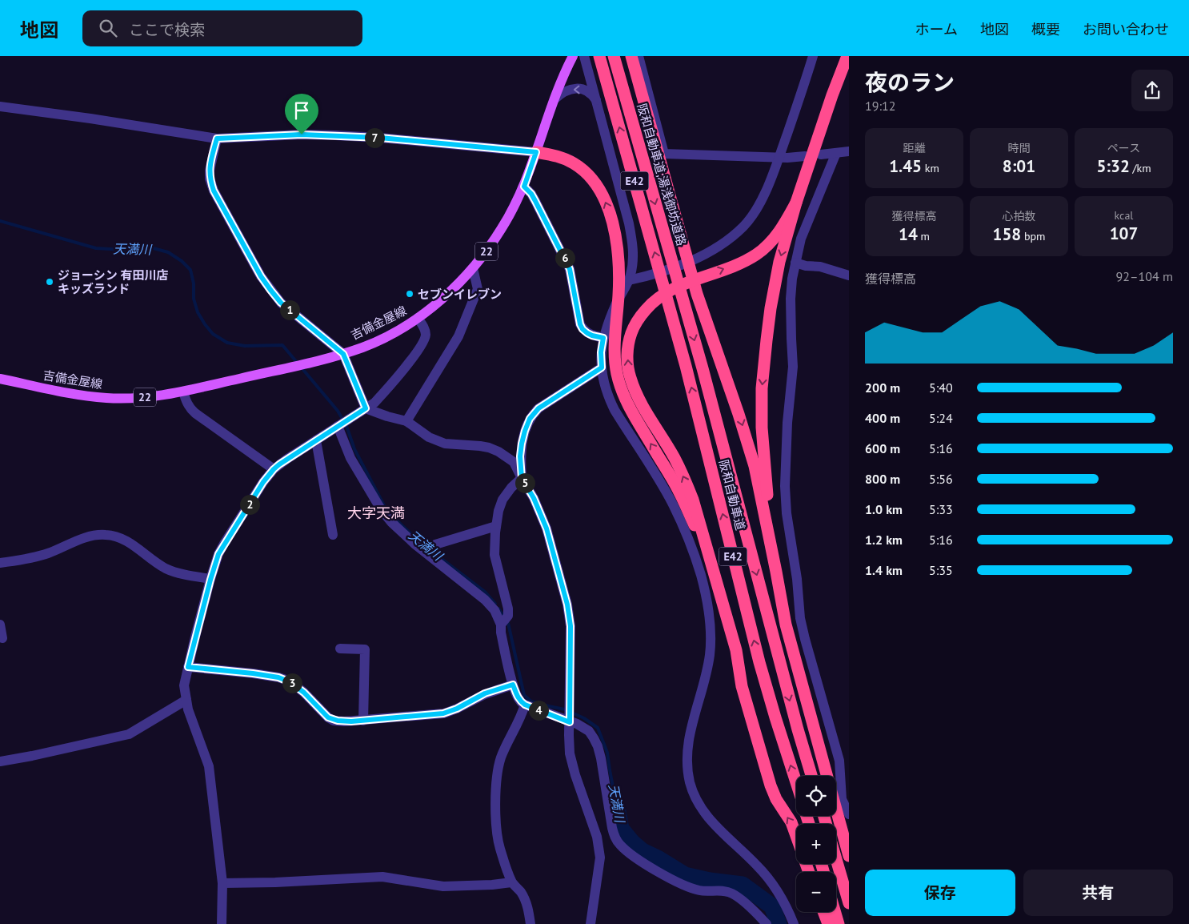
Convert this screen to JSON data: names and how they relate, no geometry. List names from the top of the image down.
{
  "streets": {
    "highway": ["阪和自動車道;湯浅御坊道路", "E42", "阪和自動車道"],
    "main road": ["22", "吉備金屋線"]
  },
  "crossings": [
    ["阪和自動車道;湯浅御坊道路", "阪和自動車道"]
  ],
  "districts": ["大字天満"],
  "water": ["天満川"],
  "places": ["ジョーシン 有田川店 キッズランド", "セブンイレブン"],
  "page": {
    "header": "地図",
    "search": "ここで検索",
    "nav": [
      "ホーム",
      "地図",
      "概要",
      "お問い合わせ"
    ],
    "heading": ["夜のラン", "19:12"],
    "stats": [
      ["距離", "1.45 km"],
      ["時間", "8:01"],
      ["ペース", "5:32 /km"],
      ["獲得標高", "14 m"],
      ["心拍数", "158 bpm"],
      ["kcal", "107"]
    ],
    "pins": [
      "7",
      "6",
      "1",
      "5",
      "2",
      "3",
      "4"
    ],
    "chart": ["獲得標高", "92–104 m"],
    "list": [
      {
        "name": "200 m",
        "note": "5:40"
      },
      {
        "name": "400 m",
        "note": "5:24"
      },
      {
        "name": "600 m",
        "note": "5:16"
      },
      {
        "name": "800 m",
        "note": "5:56"
      },
      {
        "name": "1.0 km",
        "note": "5:33"
      },
      {
        "name": "1.2 km",
        "note": "5:16"
      },
      {
        "name": "1.4 km",
        "note": "5:35"
      }
    ],
    "map_buttons": ["+", "−"],
    "buttons": ["保存", "共有"]
  }
}
